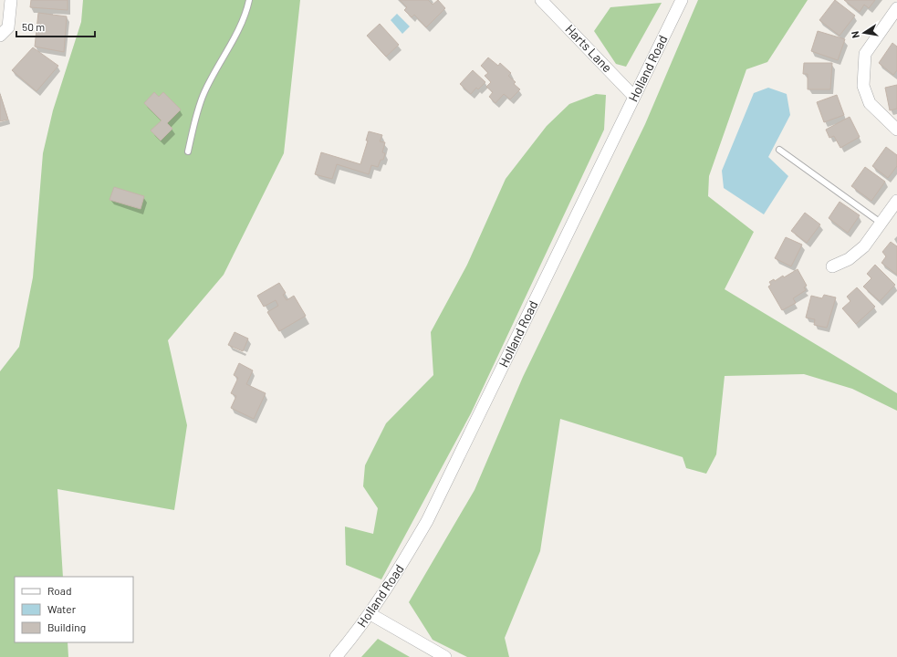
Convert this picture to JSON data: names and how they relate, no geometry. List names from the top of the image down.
{
  "streets": {
    "street": ["Harts Lane", "Holland Road"]
  },
  "crossings": [
    ["Harts Lane", "Holland Road"]
  ],
  "legend": ["Road", "Water", "Building"],
  "scale_bar": "50 m",
  "north": "left"
}
